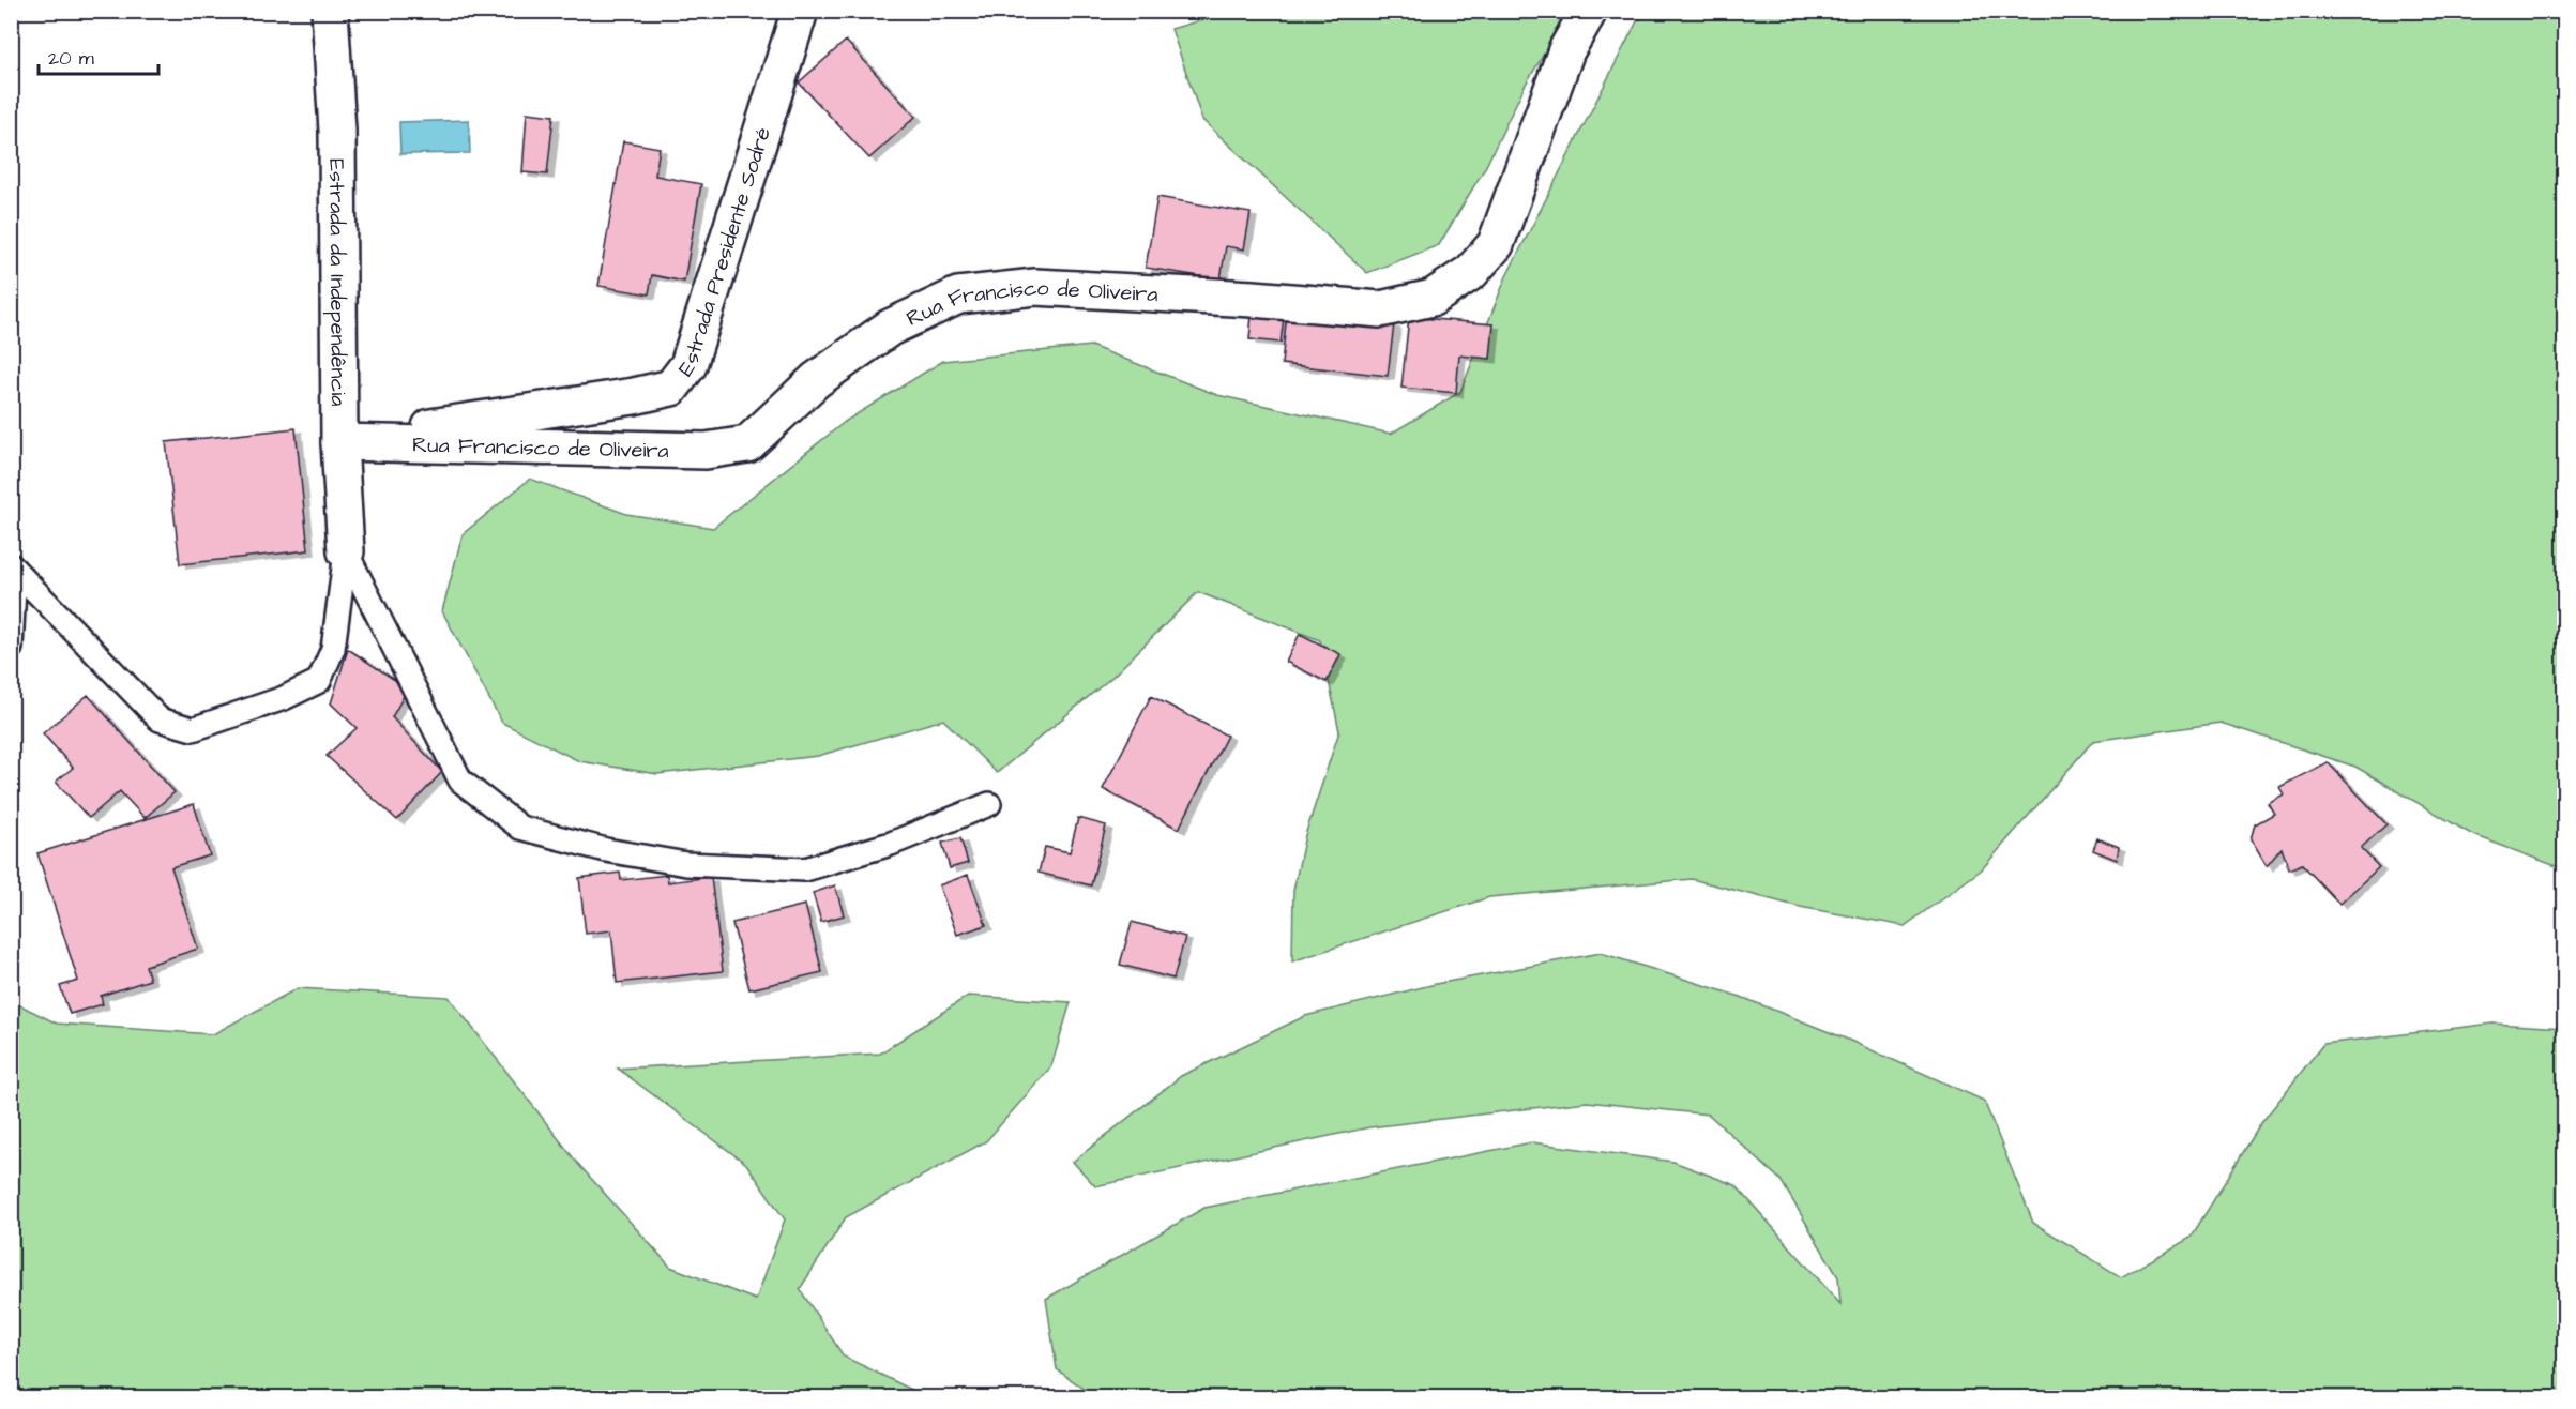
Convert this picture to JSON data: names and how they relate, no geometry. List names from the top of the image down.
{
  "streets": {
    "street": ["Estrada Presidente Sodré", "Estrada da Independência", "Rua Francisco de Oliveira"]
  },
  "crossings": [
    ["Estrada Presidente Sodré", "Estrada da Independência"],
    ["Estrada Presidente Sodré", "Rua Francisco de Oliveira"],
    ["Estrada da Independência", "Rua Francisco de Oliveira"]
  ],
  "scale_bar": "20 m"
}
